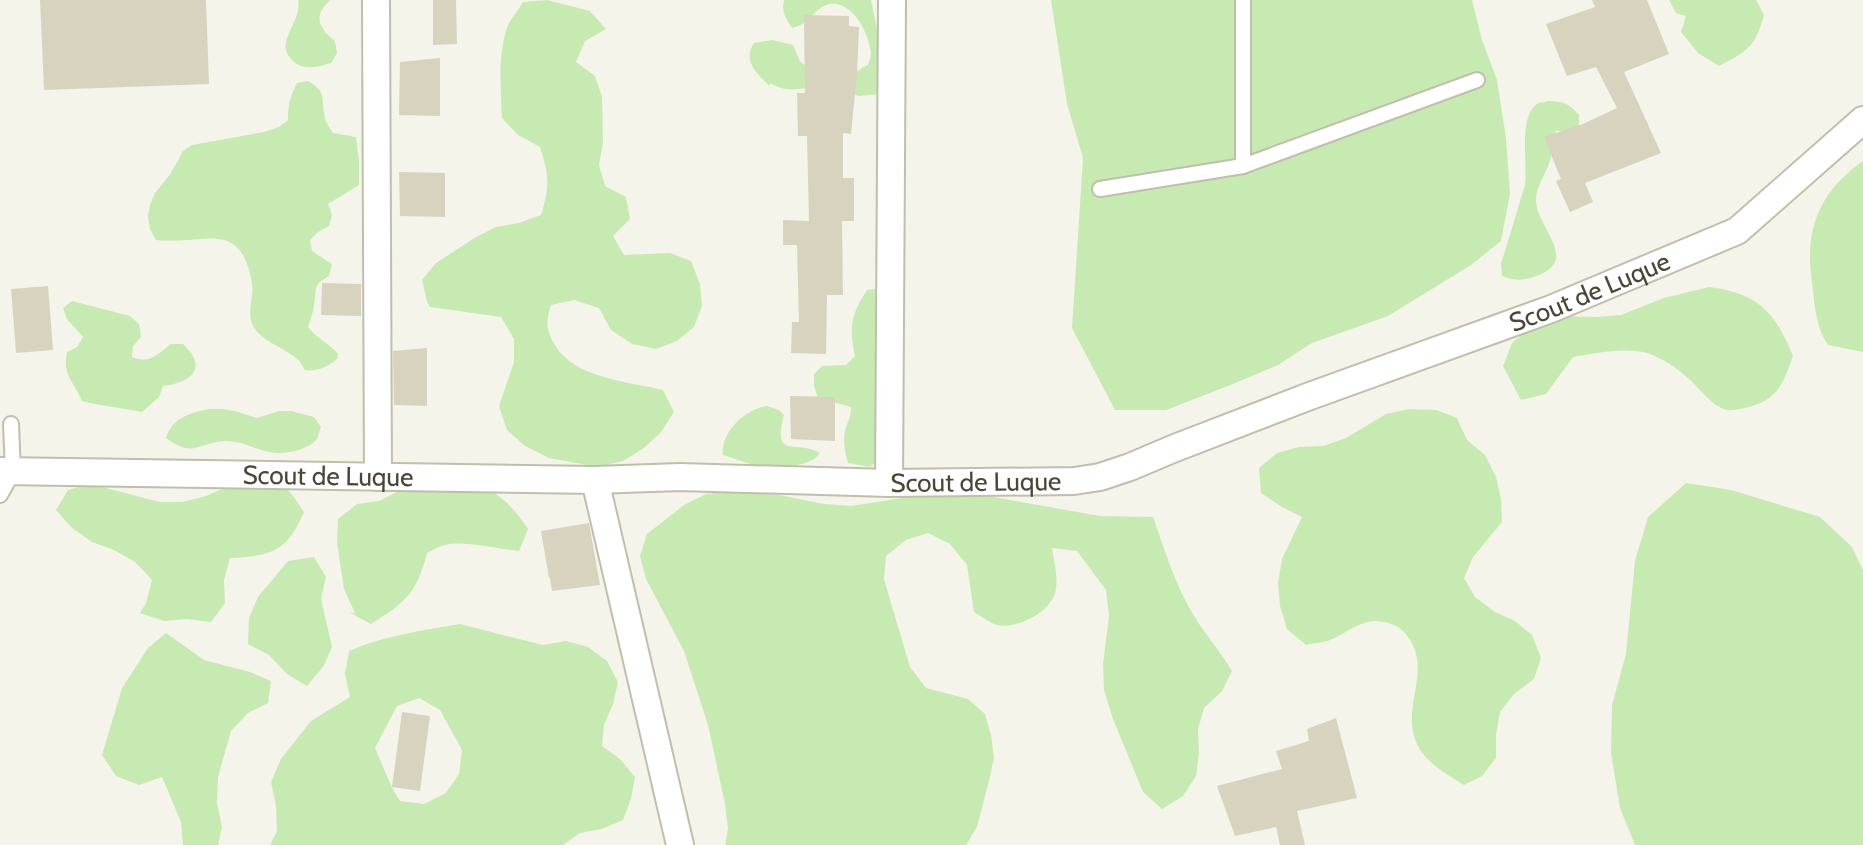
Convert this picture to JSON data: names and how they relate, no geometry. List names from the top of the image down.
{
  "streets": {
    "street": ["Scout de Luque"]
  }
}
